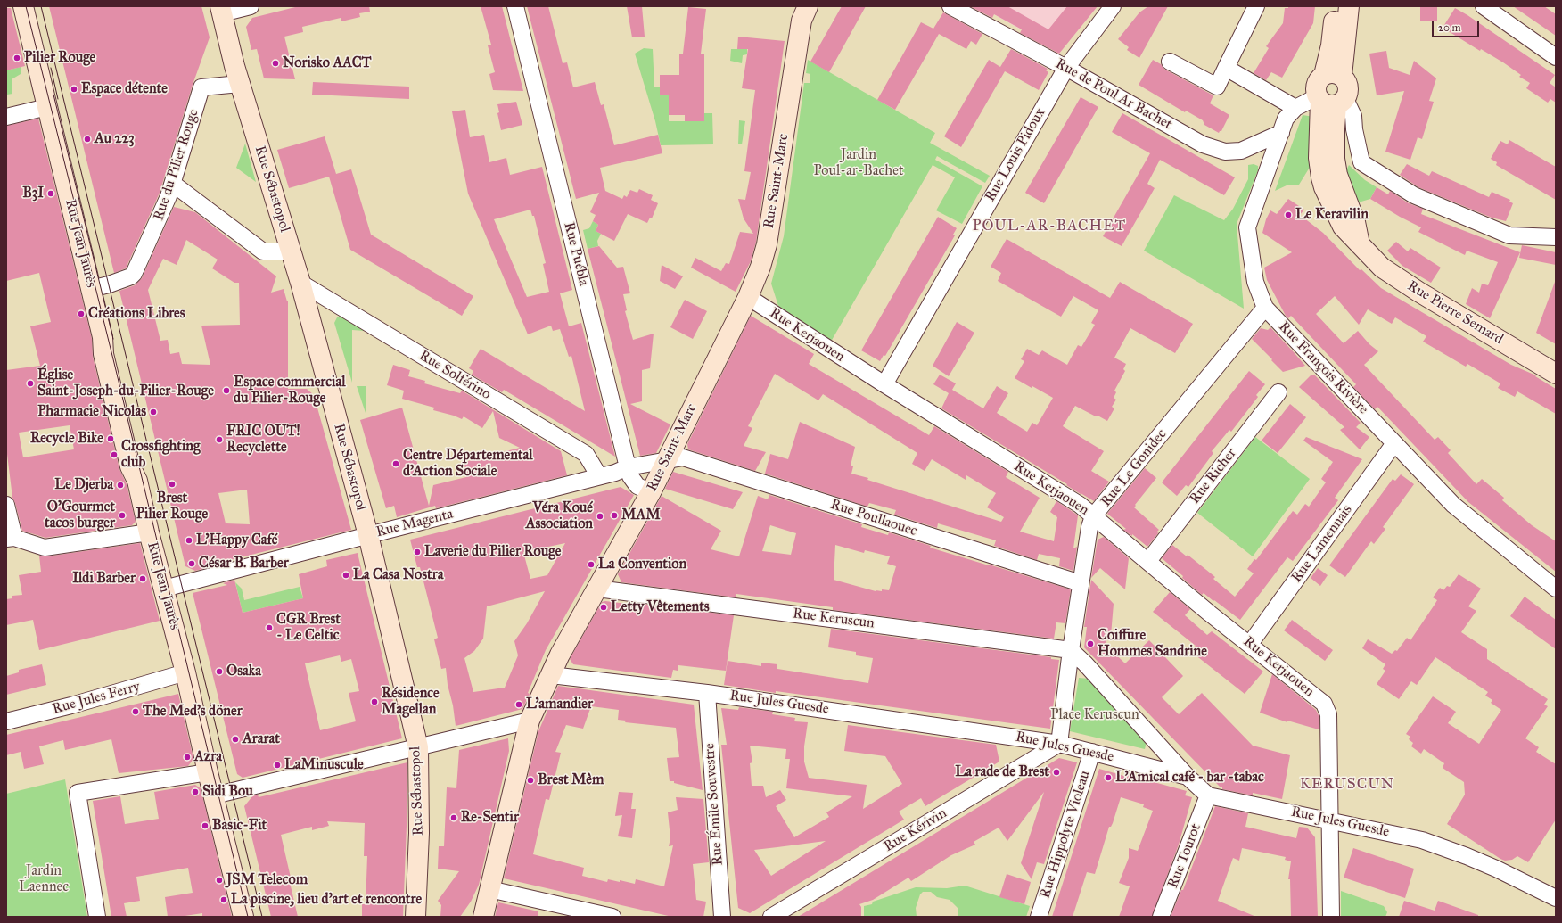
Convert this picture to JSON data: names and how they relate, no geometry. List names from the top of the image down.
{
  "streets": {
    "street": [
      "Rue de Poul Ar Bachet",
      "Rue Louis Pidoux",
      "Rue du Pilier Rouge",
      "Rue Saint-Marc",
      "Rue Sébastopol",
      "Rue Jean Jaurès",
      "Rue Puébla",
      "Rue Pierre Semard",
      "Rue Kerjaouen",
      "Rue François Rivière",
      "Rue Solférino",
      "Rue Le Gonidec",
      "Rue Richer",
      "Rue Poullaouec",
      "Rue Magenta",
      "Rue Lamennais",
      "Rue Keruscun",
      "Rue Jules Ferry",
      "Rue Jules Guesde",
      "Rue Émile Souvestre",
      "Rue Kérivin",
      "Rue Hippolyte Violeau",
      "Rue Tourot"
    ]
  },
  "crossings": [
    ["Rue de Poul Ar Bachet", "Rue Louis Pidoux"],
    ["Rue de Poul Ar Bachet", "Rue François Rivière"],
    ["Rue Louis Pidoux", "Rue Kerjaouen"],
    ["Rue du Pilier Rouge", "Rue Sébastopol"],
    ["Rue du Pilier Rouge", "Rue Jean Jaurès"],
    ["Rue Saint-Marc", "Rue Puébla"],
    ["Rue Saint-Marc", "Rue Kerjaouen"],
    ["Rue Saint-Marc", "Rue Poullaouec"],
    ["Rue Saint-Marc", "Rue Magenta"],
    ["Rue Saint-Marc", "Rue Keruscun"],
    ["Rue Saint-Marc", "Rue Jules Guesde"],
    ["Rue Sébastopol", "Rue Solférino"],
    ["Rue Sébastopol", "Rue Magenta"],
    ["Rue Jean Jaurès", "Rue Magenta"],
    ["Rue Jean Jaurès", "Rue Jules Ferry"],
    ["Rue Puébla", "Rue Magenta"],
    ["Rue Pierre Semard", "Rue François Rivière"],
    ["Rue Kerjaouen", "Rue Le Gonidec"],
    ["Rue Kerjaouen", "Rue Richer"],
    ["Rue Kerjaouen", "Rue Lamennais"],
    ["Rue Kerjaouen", "Rue Jules Guesde"],
    ["Rue François Rivière", "Rue Le Gonidec"],
    ["Rue François Rivière", "Rue Lamennais"],
    ["Rue Solférino", "Rue Magenta"],
    ["Rue Le Gonidec", "Rue Poullaouec"],
    ["Rue Le Gonidec", "Rue Keruscun"],
    ["Rue Le Gonidec", "Rue Jules Guesde"],
    ["Rue Le Gonidec", "Rue Kérivin"],
    ["Rue Poullaouec", "Rue Magenta"],
    ["Rue Jules Guesde", "Rue Émile Souvestre"],
    ["Rue Jules Guesde", "Rue Kérivin"],
    ["Rue Jules Guesde", "Rue Hippolyte Violeau"],
    ["Rue Jules Guesde", "Rue Tourot"]
  ],
  "districts": ["POUL-AR-BACHET", "KERUSCUN"],
  "parks": ["Jardin Poul-ar-Bachet", "Place Keruscun", "Jardin Laennec"],
  "places": [
    "Pilier Rouge",
    "Norisko AACT",
    "Espace détente",
    "Au 223",
    "B3I",
    "Le Keravilin",
    "Créations Libres",
    "Église Saint-Joseph-du-Pilier-Rouge",
    "Espace commercial du Pilier-Rouge",
    "Pharmacie Nicolas",
    "Recycle Bike",
    "FRIC OUT! Recyclette",
    "Crossfighting club",
    "Centre Départemental d'Action Sociale",
    "Brest Pilier Rouge",
    "Le Djerba",
    "O'Gourmet tacos burger",
    "MAM",
    "Véra Koué Association",
    "L'Happy Café",
    "Laverie du Pilier Rouge",
    "César B. Barber",
    "La Convention",
    "La Casa Nostra",
    "Ildi Barber",
    "Letty Vêtements",
    "CGR Brest - Le Celtic",
    "Coiffure Hommes Sandrine",
    "Osaka",
    "Résidence Magellan",
    "L'amandier",
    "The Med’s döner",
    "Ararat",
    "Azra",
    "LaMinuscule",
    "La rade de Brest",
    "L'Amical café - bar -tabac",
    "Brest Mêm",
    "Sidi Bou",
    "Re-Sentir",
    "Basic-Fit",
    "JSM Telecom",
    "La piscine, lieu d'art et rencontre"
  ],
  "scale_bar": "20 m"
}
